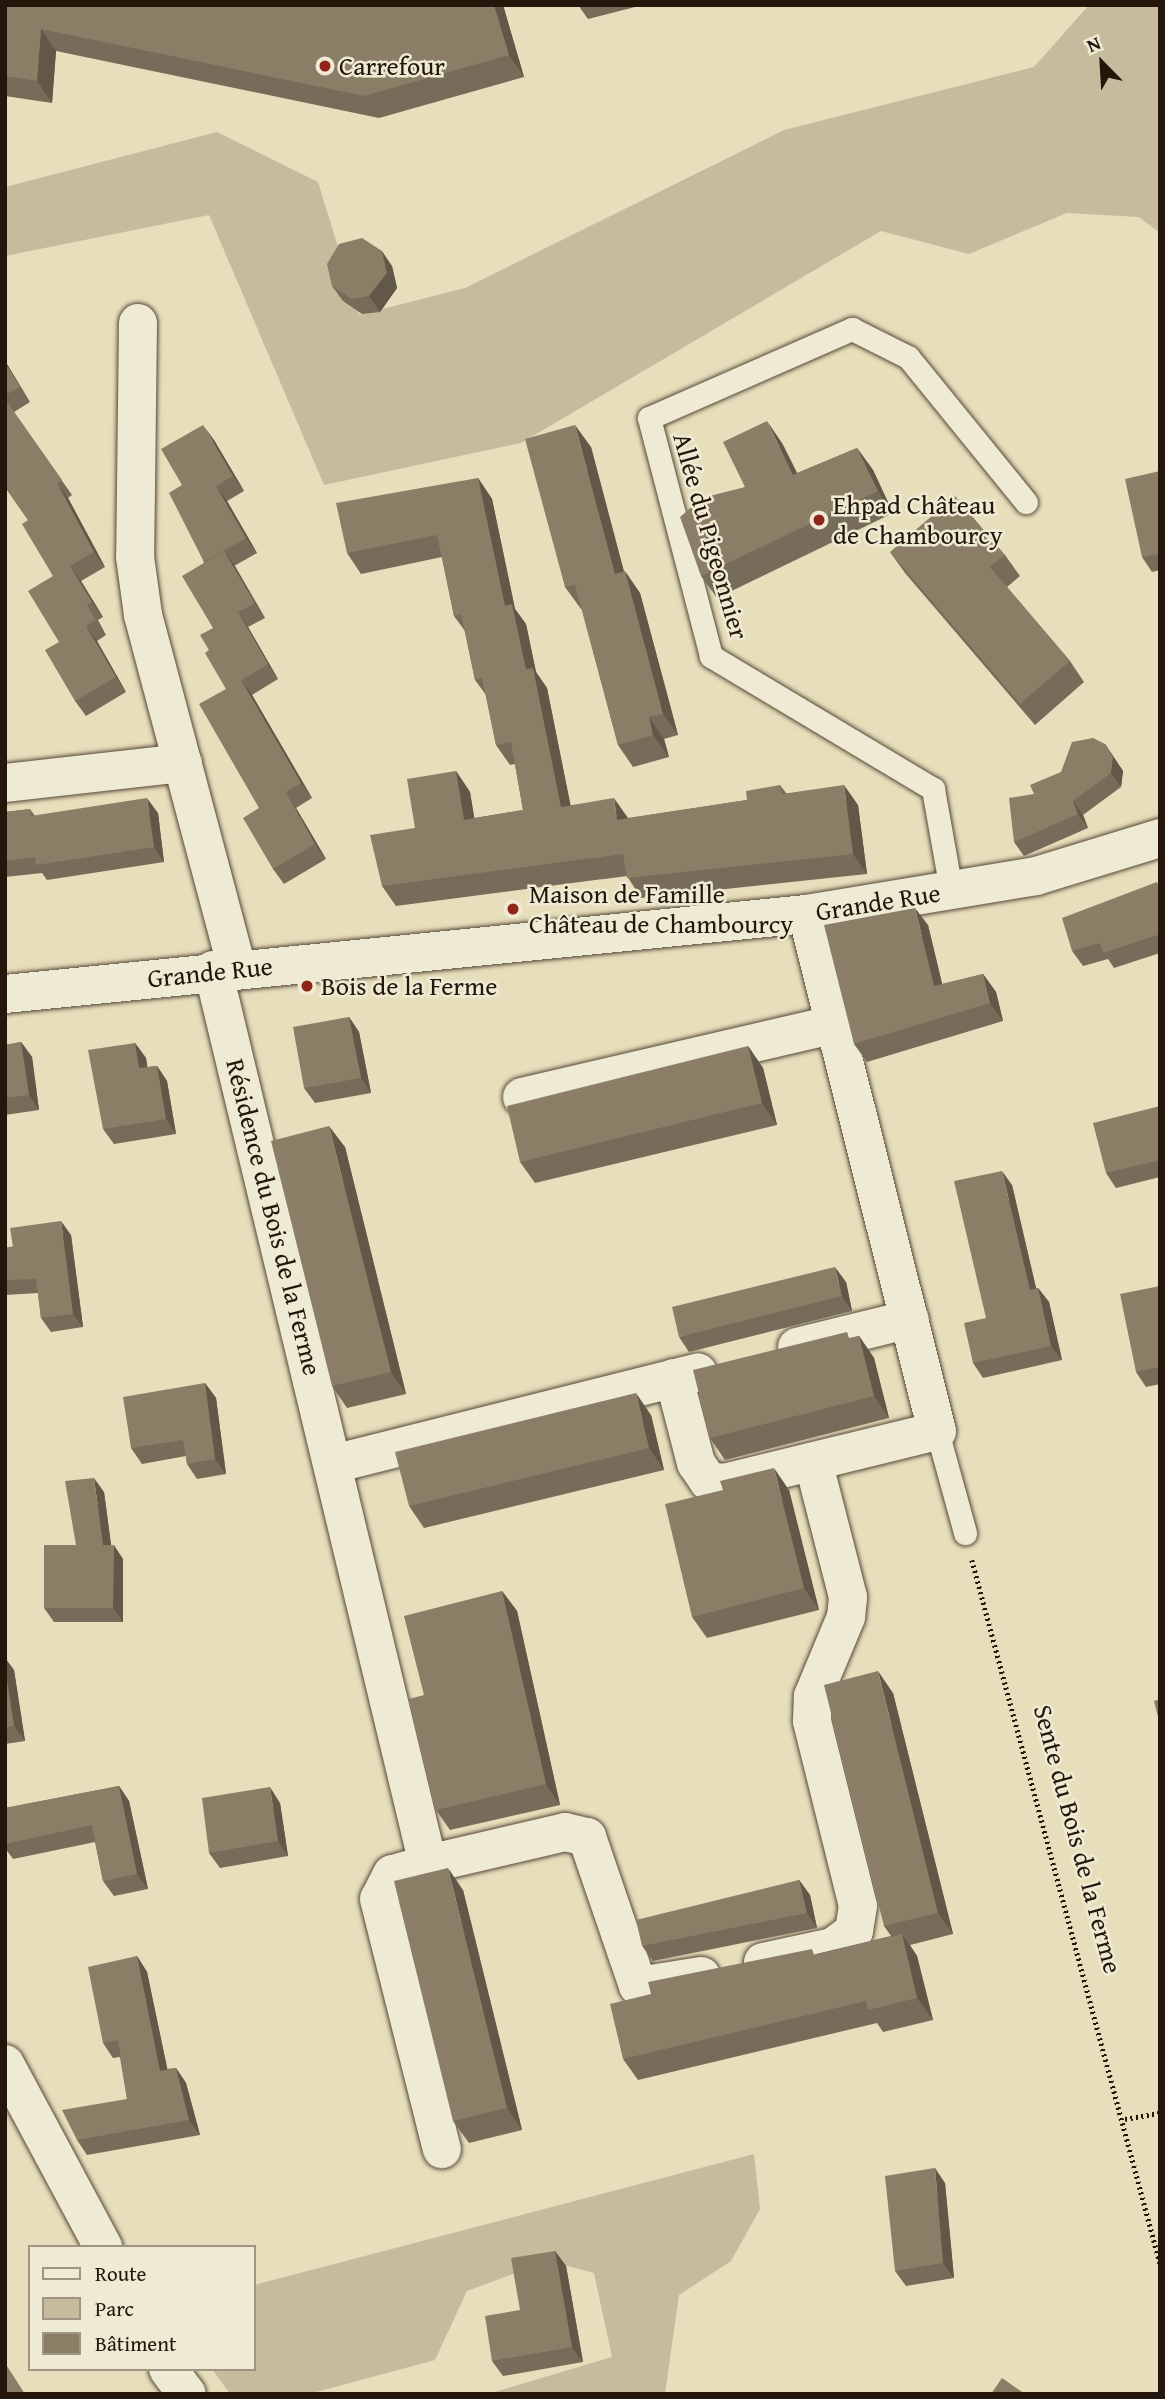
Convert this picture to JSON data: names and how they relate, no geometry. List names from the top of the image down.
{
  "streets": {
    "street": ["Grande Rue", "Résidence du Bois de la Ferme"],
    "lane": ["Allée du Pigeonnier"],
    "path": ["Sente du Bois de la Ferme"]
  },
  "crossings": [
    ["Allée du Pigeonnier", "Grande Rue"],
    ["Grande Rue", "Résidence du Bois de la Ferme"]
  ],
  "places": [
    "Carrefour",
    "Ehpad Château de Chambourcy",
    "Maison de Famille Château de Chambourcy",
    "Bois de la Ferme"
  ],
  "legend": ["Route", "Parc", "Bâtiment"],
  "north": "top left"
}
